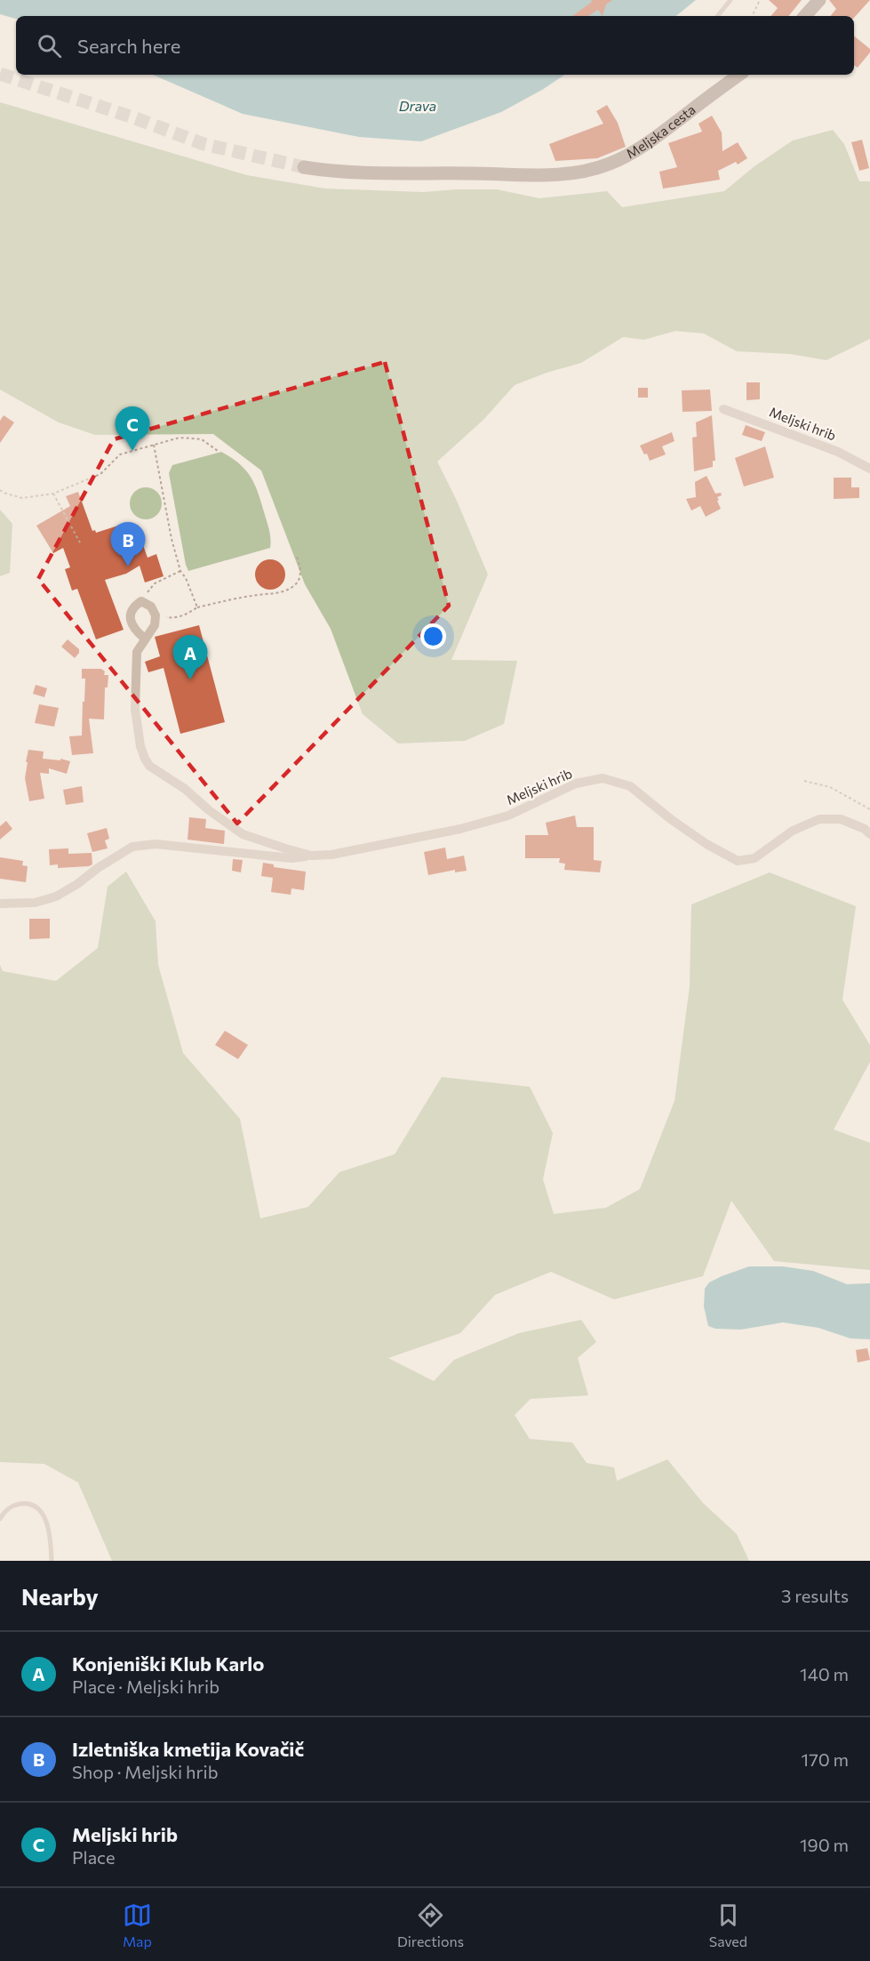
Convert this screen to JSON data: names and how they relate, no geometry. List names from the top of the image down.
{
  "streets": {
    "street": ["Meljska cesta", "Meljski hrib"]
  },
  "water": ["Drava"],
  "page": {
    "search": "Search here",
    "pins": ["C", "B", "A"],
    "heading": ["Nearby", "3 results"],
    "list": [
      {
        "mark": "A",
        "name": "Konjeniški Klub Karlo",
        "note": "Place · Meljski hrib",
        "value": "140 m"
      },
      {
        "mark": "B",
        "name": "Izletniška kmetija Kovačič",
        "note": "Shop · Meljski hrib",
        "value": "170 m"
      },
      {
        "mark": "C",
        "name": "Meljski hrib",
        "note": "Place",
        "value": "190 m"
      }
    ],
    "nav": ["Map", "Directions", "Saved"]
  }
}
